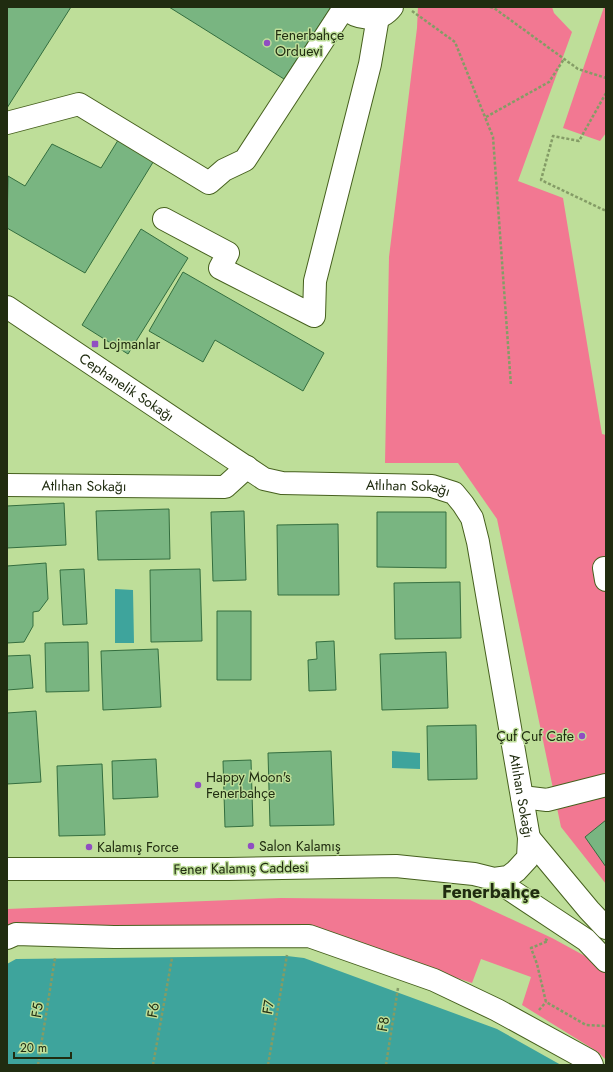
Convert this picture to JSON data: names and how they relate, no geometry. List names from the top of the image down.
{
  "streets": {
    "street": ["Cephanelik Sokağı", "Atlıhan Sokağı", "Fener Kalamış Caddesi"],
    "path": [
      "F7",
      "F5",
      "F6",
      "F8"
    ]
  },
  "crossings": [
    ["Cephanelik Sokağı", "Atlıhan Sokağı"],
    ["Atlıhan Sokağı", "Fener Kalamış Caddesi"]
  ],
  "districts": ["Fenerbahçe"],
  "places": {
    "other": [
      "Fenerbahçe Orduevi",
      "Çuf Çuf Cafe",
      "Happy Moon's Fenerbahçe",
      "Salon Kalamış",
      "Kalamış Force"
    ],
    "transit": ["Lojmanlar"]
  },
  "scale_bar": "20 m"
}
